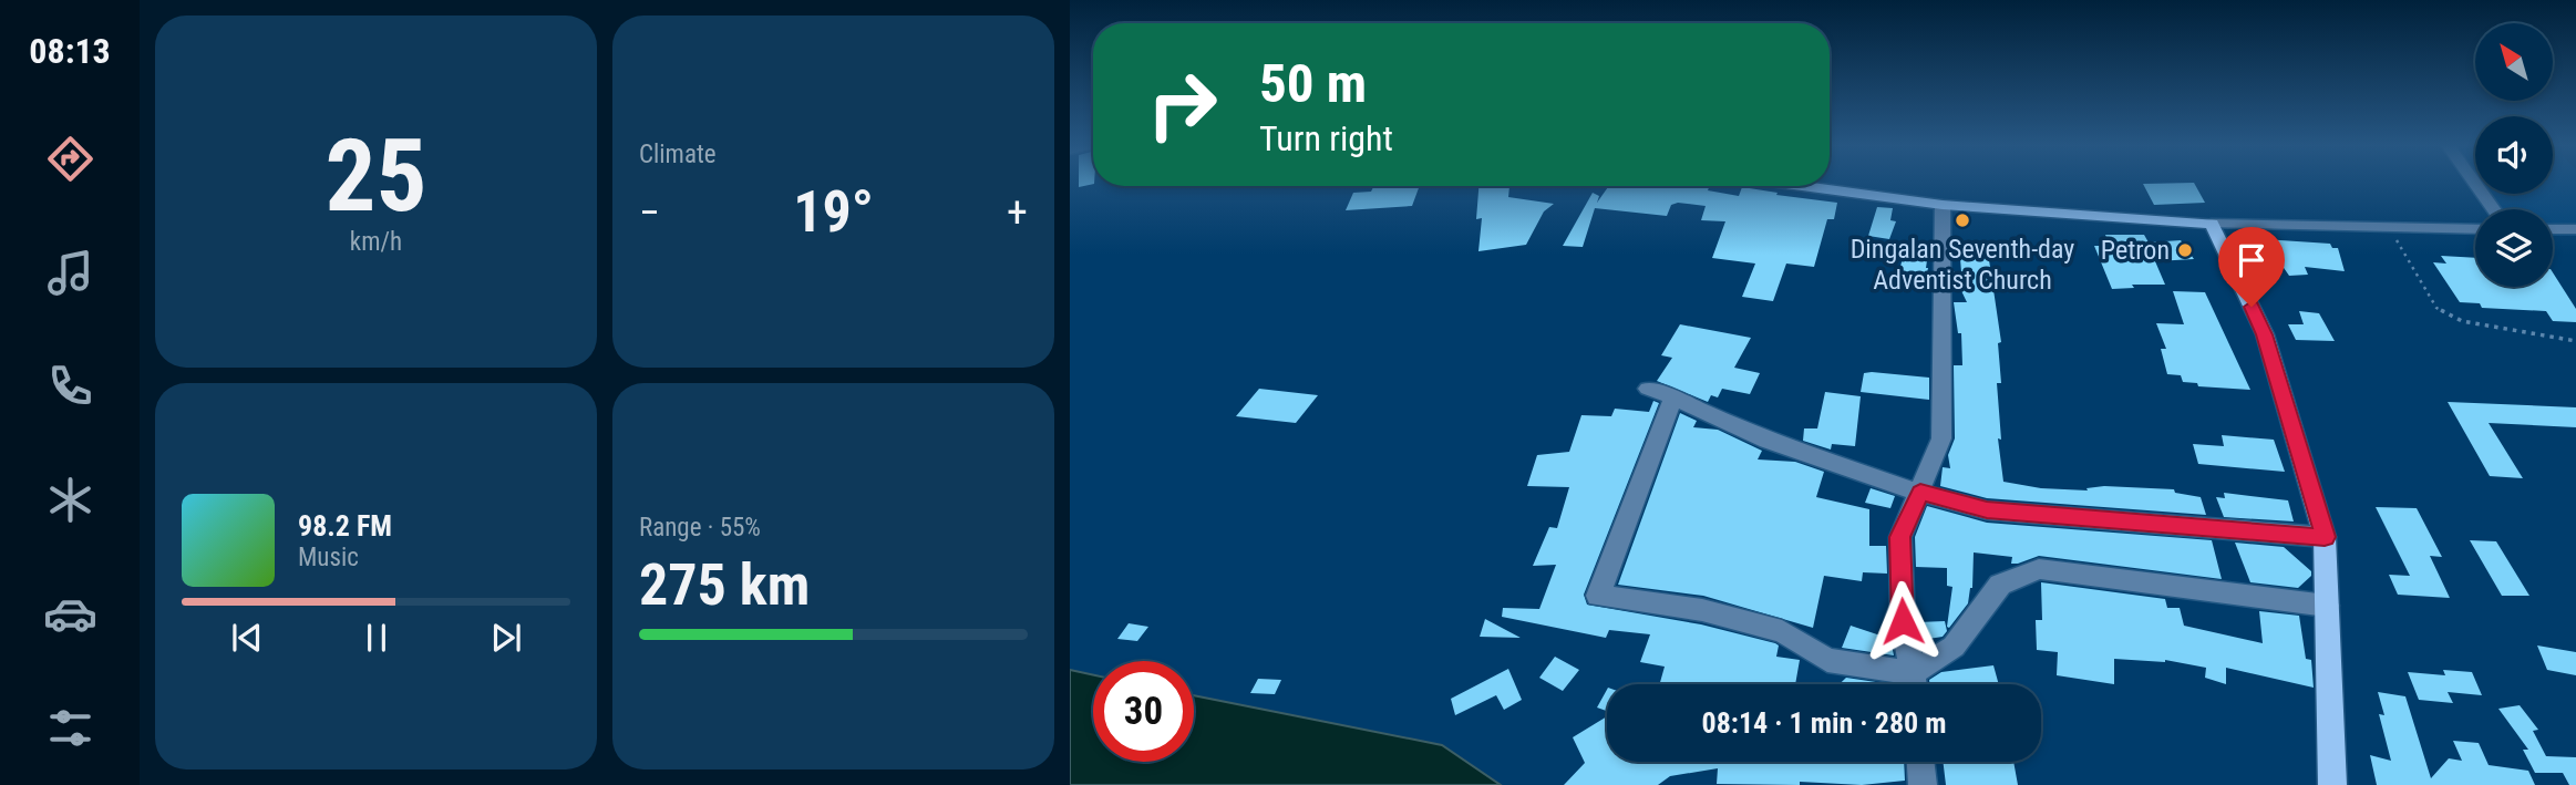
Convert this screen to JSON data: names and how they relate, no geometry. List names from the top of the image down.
{
  "places": ["Dingalan Seventh-day Adventist Church", "Petron"],
  "north": "top left",
  "page": {
    "tabs": "08:13",
    "tile": [
      ["25", "km/h"],
      "Climate",
      ["Range · 55%", "275 km"]
    ],
    "turn": ["50 m", "Turn right"],
    "heat": ["−", "19°", "+"],
    "song": ["98.2 FM", "Music"],
    "limit": "30",
    "trip": "08:14 · 1 min · 280 m"
  }
}
